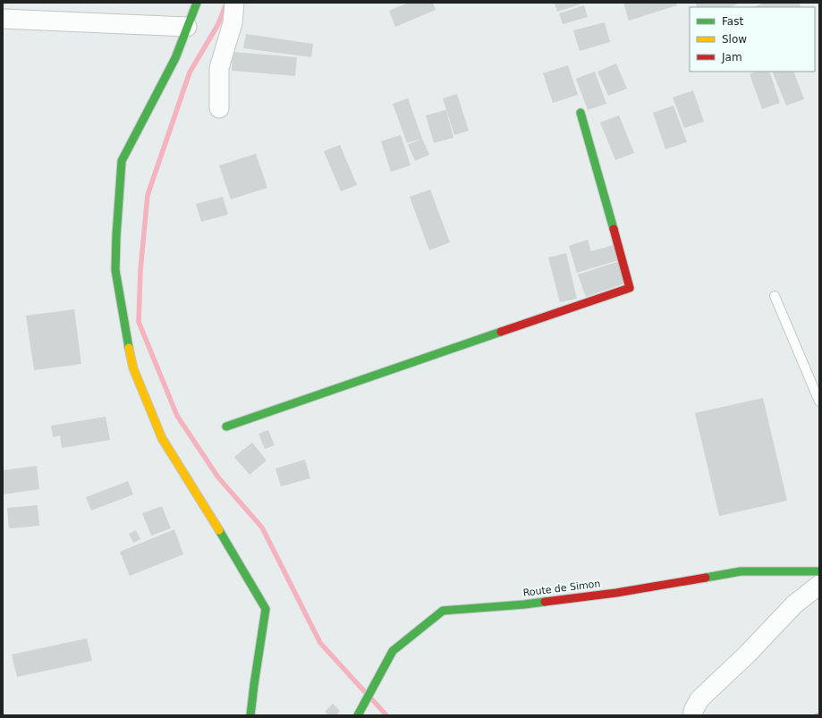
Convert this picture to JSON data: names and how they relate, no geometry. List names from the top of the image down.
{
  "streets": {
    "street": ["Route de Simon"]
  },
  "legend": ["Fast", "Slow", "Jam"]
}
